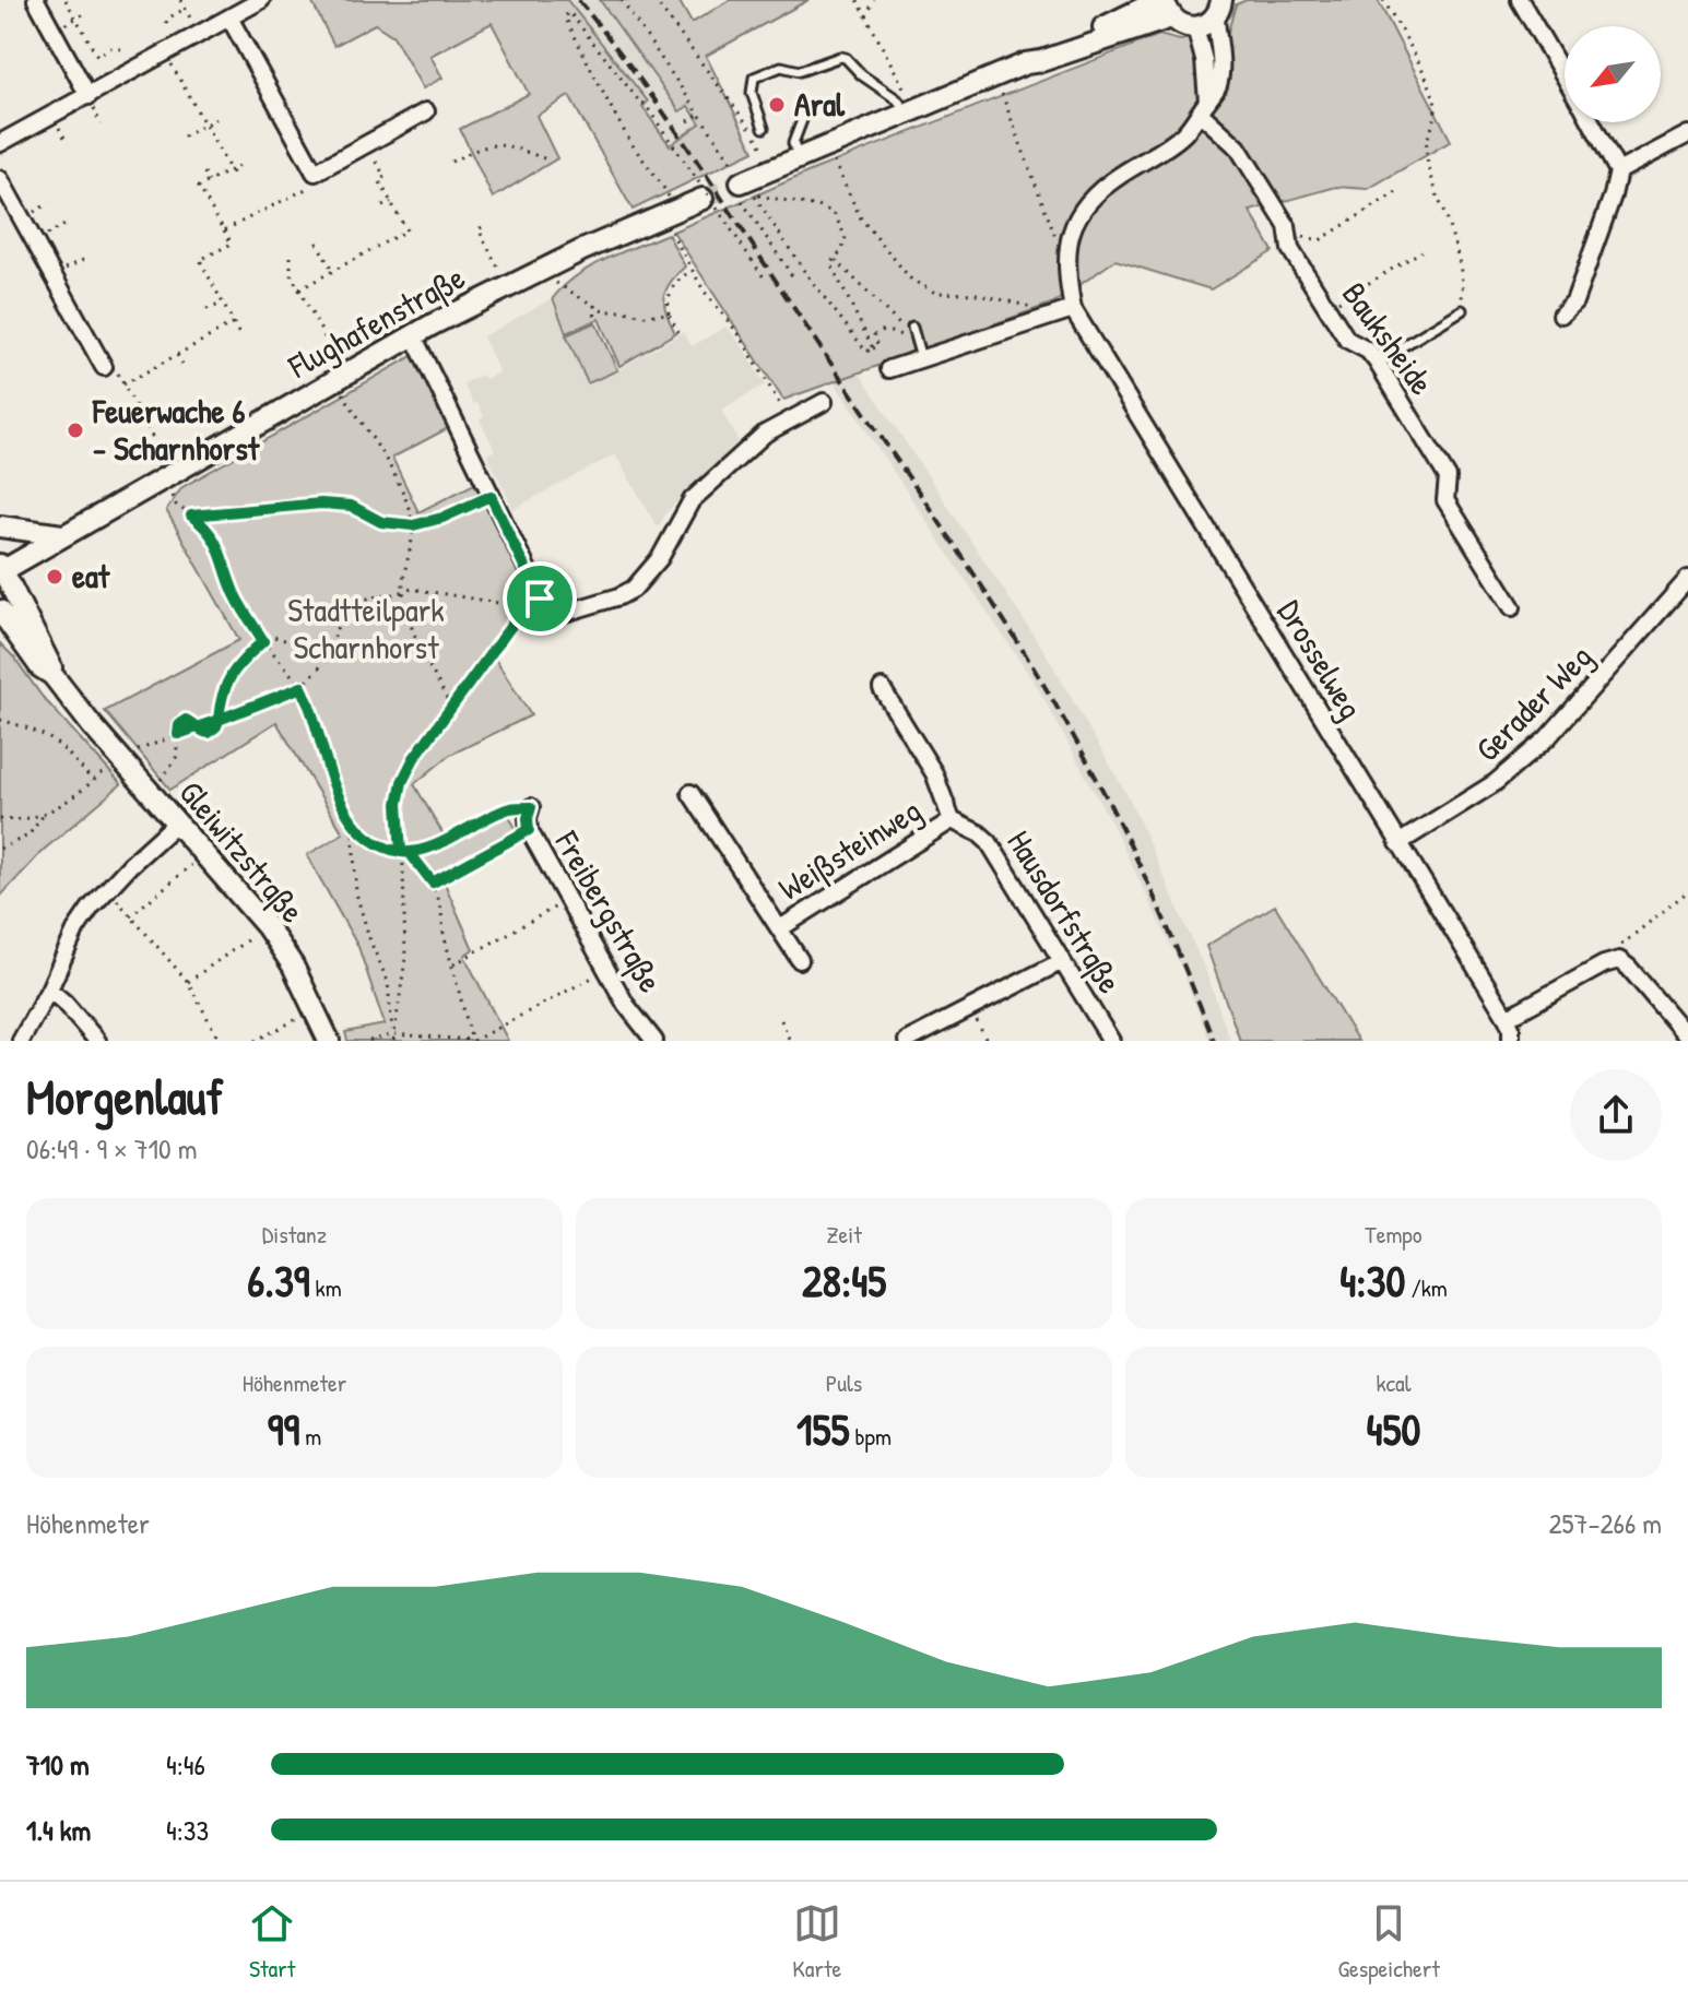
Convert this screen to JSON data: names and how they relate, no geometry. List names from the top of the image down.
{
  "streets": {
    "main road": ["Flughafenstraße", "Gleiwitzstraße"],
    "street": [
      "Bauksheide",
      "Drosselweg",
      "Gerader Weg",
      "Weißsteinweg",
      "Freibergstraße",
      "Hausdorfstraße"
    ]
  },
  "crossings": [
    ["Flughafenstraße", "Gleiwitzstraße"],
    ["Bauksheide", "Drosselweg"],
    ["Drosselweg", "Gerader Weg"],
    ["Weißsteinweg", "Hausdorfstraße"]
  ],
  "parks": ["Stadtteilpark Scharnhorst"],
  "places": ["Aral", "Feuerwache 6 - Scharnhorst", "eat"],
  "north": "bottom left",
  "page": {
    "heading": ["Morgenlauf", "06:49 · 9 × 710 m"],
    "stats": [
      ["Distanz", "6.39 km"],
      ["Zeit", "28:45"],
      ["Tempo", "4:30 /km"],
      ["Höhenmeter", "99 m"],
      ["Puls", "155 bpm"],
      ["kcal", "450"]
    ],
    "chart": ["Höhenmeter", "257–266 m"],
    "list": [
      {
        "name": "710 m",
        "note": "4:46"
      },
      {
        "name": "1.4 km",
        "note": "4:33"
      }
    ],
    "tabs": ["Start", "Karte", "Gespeichert"]
  }
}
